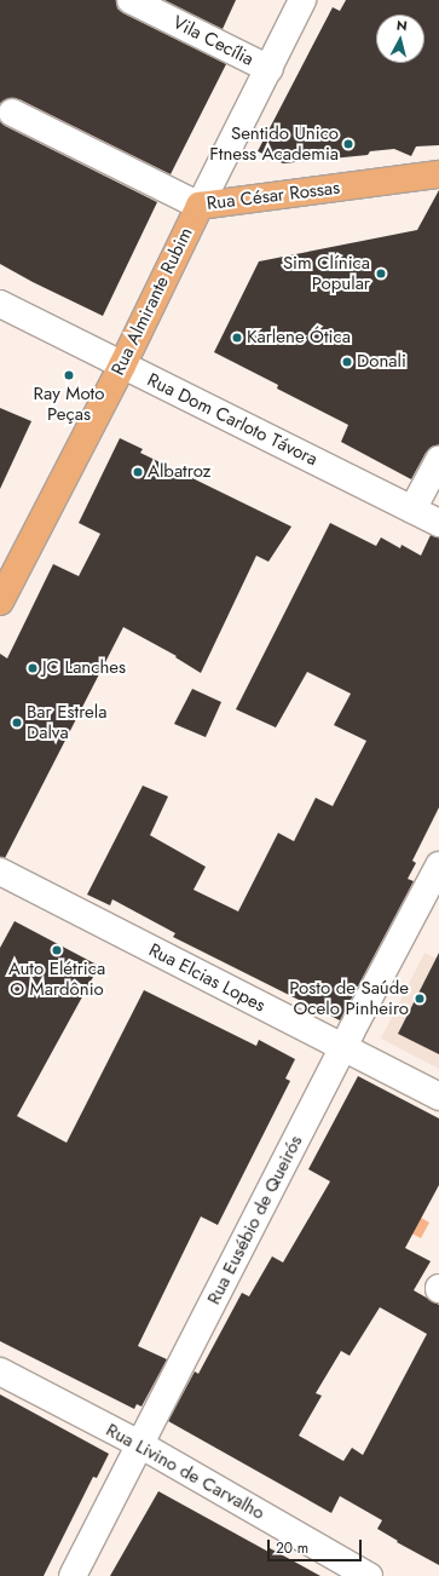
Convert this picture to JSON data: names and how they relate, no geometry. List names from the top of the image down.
{
  "streets": {
    "main road": ["Rua César Rossas", "Rua Almirante Rubim"],
    "street": [
      "Vila Cecília",
      "Rua Dom Carloto Távora",
      "Rua Elcias Lopes",
      "Rua Eusébio de Queirós",
      "Rua Livino de Carvalho"
    ]
  },
  "crossings": [
    ["Vila Cecília", "Rua Almirante Rubim"],
    ["Rua César Rossas", "Rua Almirante Rubim"],
    ["Rua Almirante Rubim", "Rua Dom Carloto Távora"],
    ["Rua Elcias Lopes", "Rua Eusébio de Queirós"],
    ["Rua Eusébio de Queirós", "Rua Livino de Carvalho"]
  ],
  "places": [
    "Sentido Unico Ftness Academia",
    "Sim Clínica Popular",
    "Karlene Ótica",
    "Donali",
    "Ray Moto Peças",
    "Albatroz",
    "JC Lanches",
    "Bar Estrela Dalva",
    "Auto Elétrica O Mardônio",
    "Posto de Saúde Ocelo Pinheiro"
  ],
  "scale_bar": "20 m",
  "north": "top"
}
